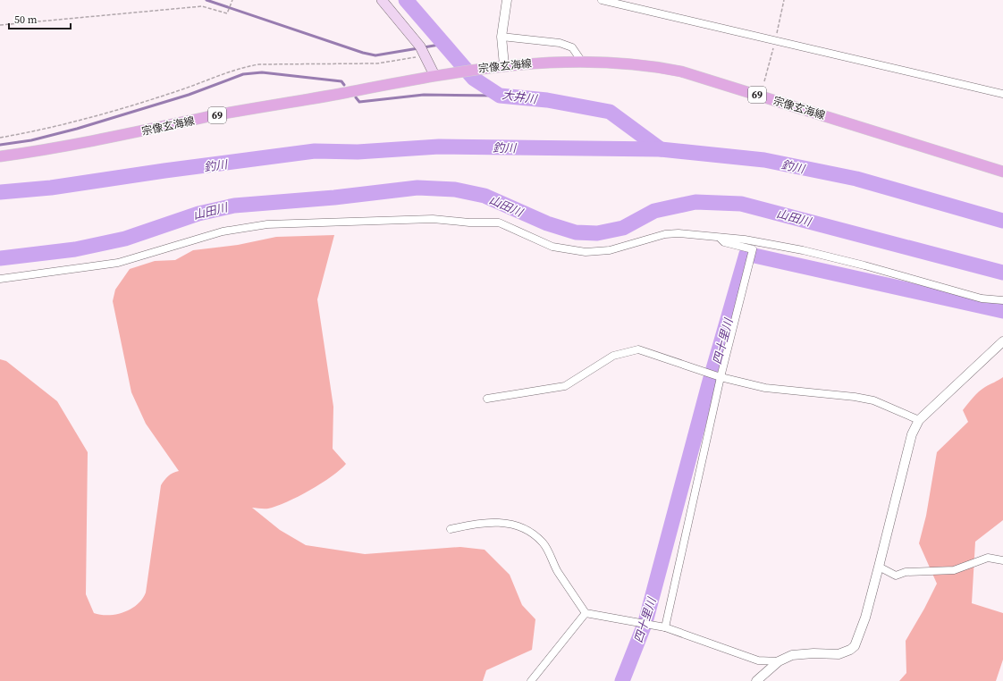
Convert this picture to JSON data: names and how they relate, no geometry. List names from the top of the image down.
{
  "streets": {
    "main road": ["宗像玄海線", "69"]
  },
  "water": [
    "大井川",
    "釣川",
    "山田川",
    "四十里川"
  ],
  "scale_bar": "50 m"
}
